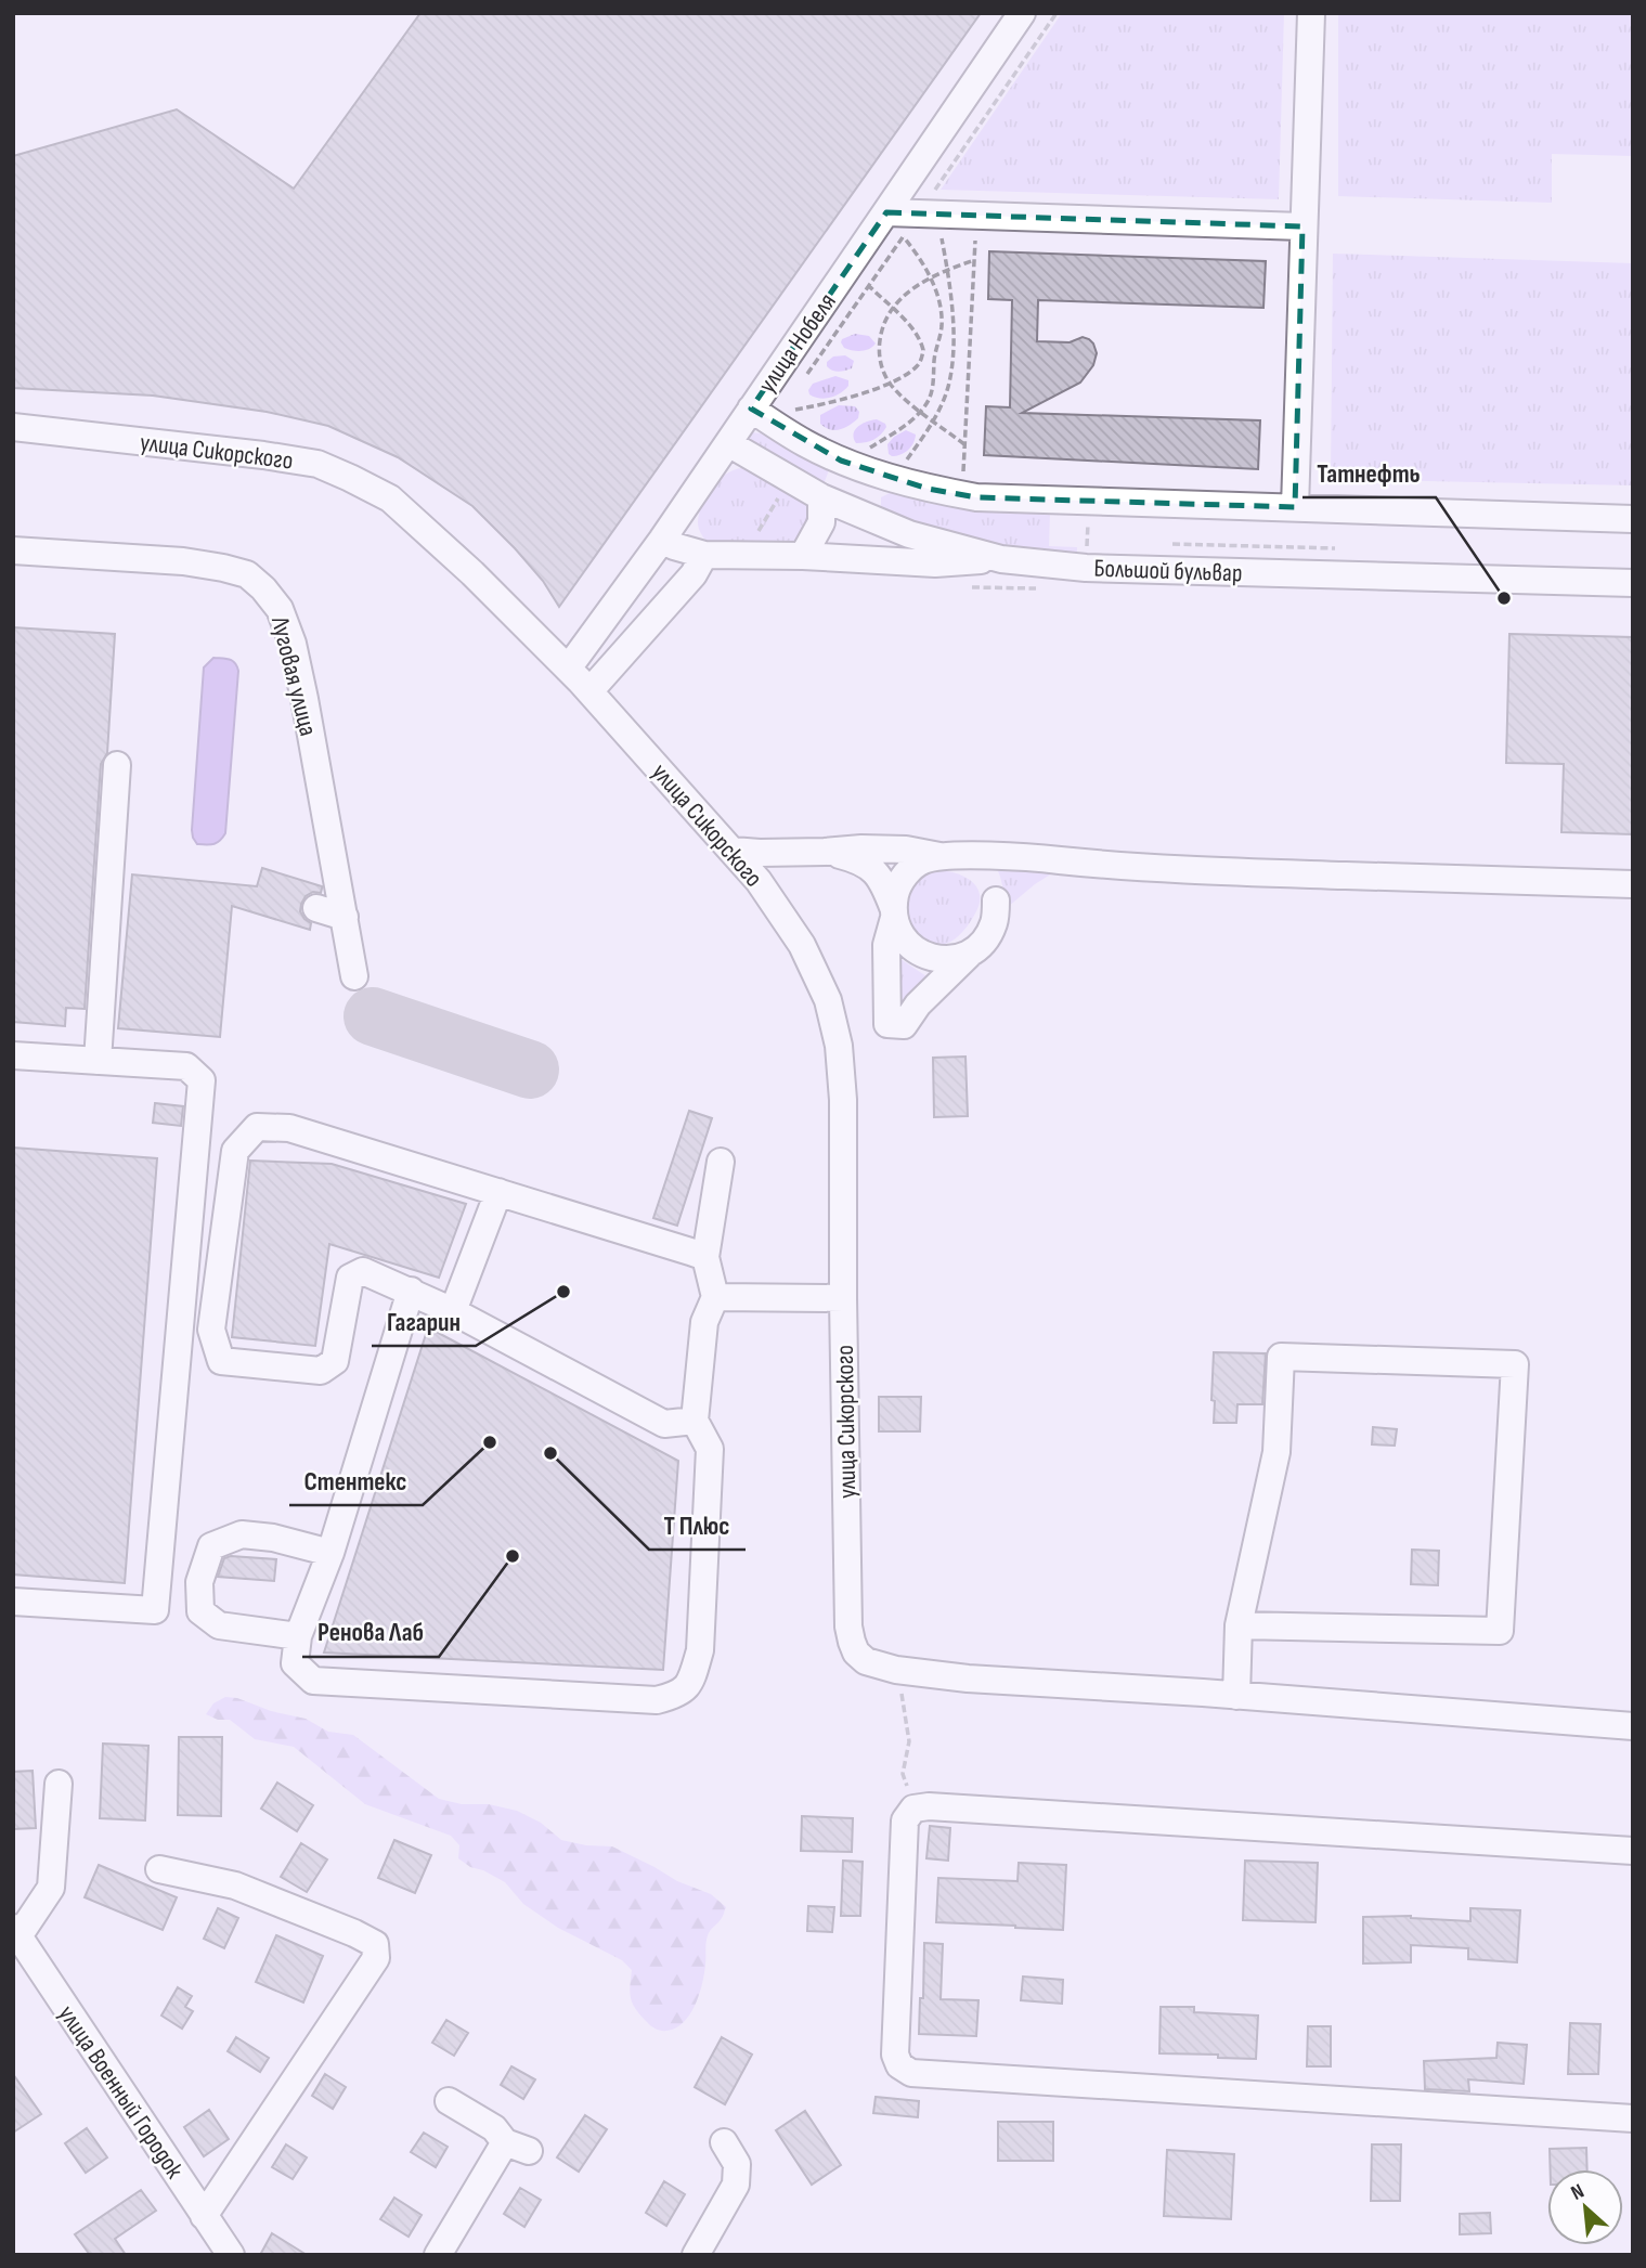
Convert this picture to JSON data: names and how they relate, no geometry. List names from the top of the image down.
{
  "streets": {
    "street": [
      "улица Нобеля",
      "улица Сикорского",
      "Большой бульвар",
      "Луговая улица",
      "улица Военный Городок"
    ]
  },
  "crossings": [
    ["улица Нобеля", "улица Сикорского"],
    ["улица Нобеля", "Большой бульвар"]
  ],
  "places": [
    "Татнефть",
    "Гагарин",
    "Стентекс",
    "Т Плюс",
    "Ренова Лаб"
  ],
  "north": "top left"
}
